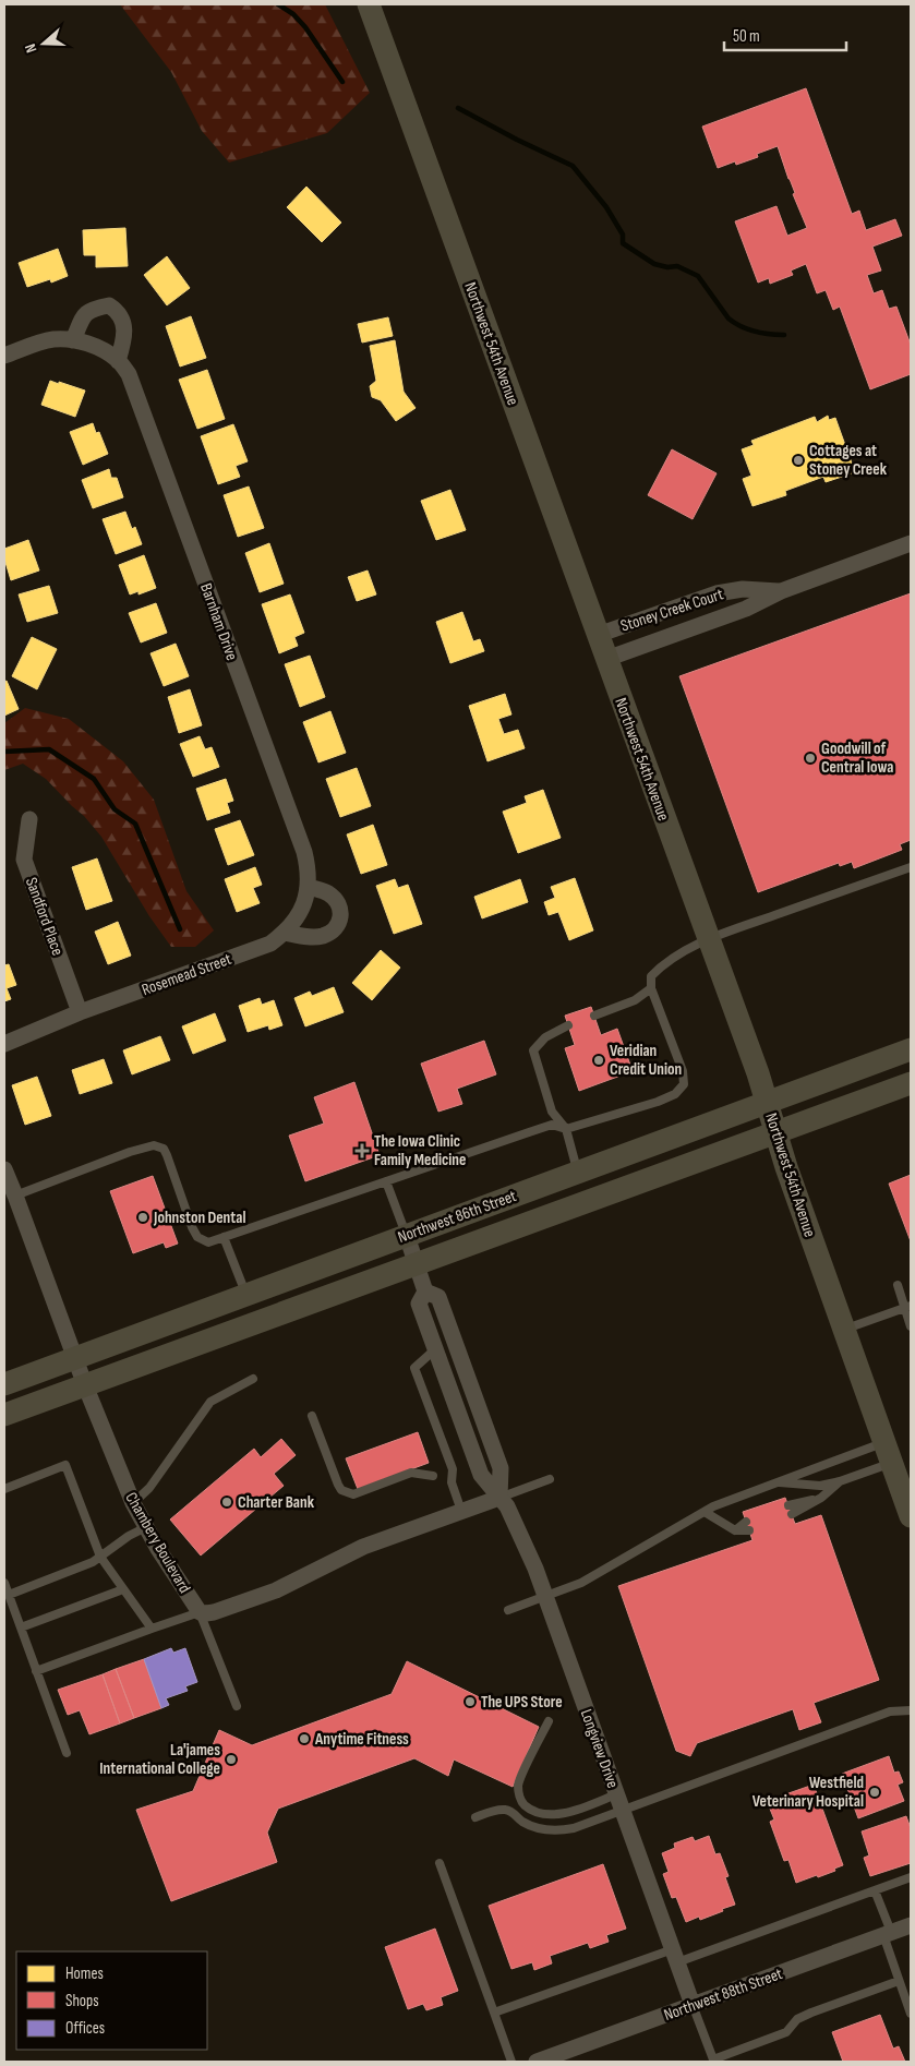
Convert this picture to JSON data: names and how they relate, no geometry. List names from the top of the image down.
{
  "streets": {
    "main road": ["Northwest 54th Avenue", "Northwest 86th Street"],
    "street": [
      "Stoney Creek Court",
      "Barnham Drive",
      "Sandford Place",
      "Rosemead Street",
      "Chambery Boulevard",
      "Longview Drive",
      "Northwest 88th Street"
    ]
  },
  "crossings": [
    ["Northwest 54th Avenue", "Stoney Creek Court"],
    ["Northwest 54th Avenue", "Northwest 86th Street"],
    ["Barnham Drive", "Rosemead Street"],
    ["Sandford Place", "Rosemead Street"],
    ["Northwest 86th Street", "Chambery Boulevard"],
    ["Northwest 86th Street", "Longview Drive"],
    ["Chambery Boulevard", "Longview Drive"],
    ["Longview Drive", "Northwest 88th Street"]
  ],
  "places": {
    "other": [
      "Cottages at Stoney Creek",
      "Goodwill of Central Iowa",
      "Veridian Credit Union",
      "Johnston Dental",
      "Charter Bank",
      "The UPS Store",
      "Anytime Fitness",
      "La'james International College",
      "Westfield Veterinary Hospital"
    ],
    "health": ["The Iowa Clinic Family Medicine"]
  },
  "legend": ["Homes", "Shops", "Offices"],
  "scale_bar": "50 m",
  "north": "left"
}
